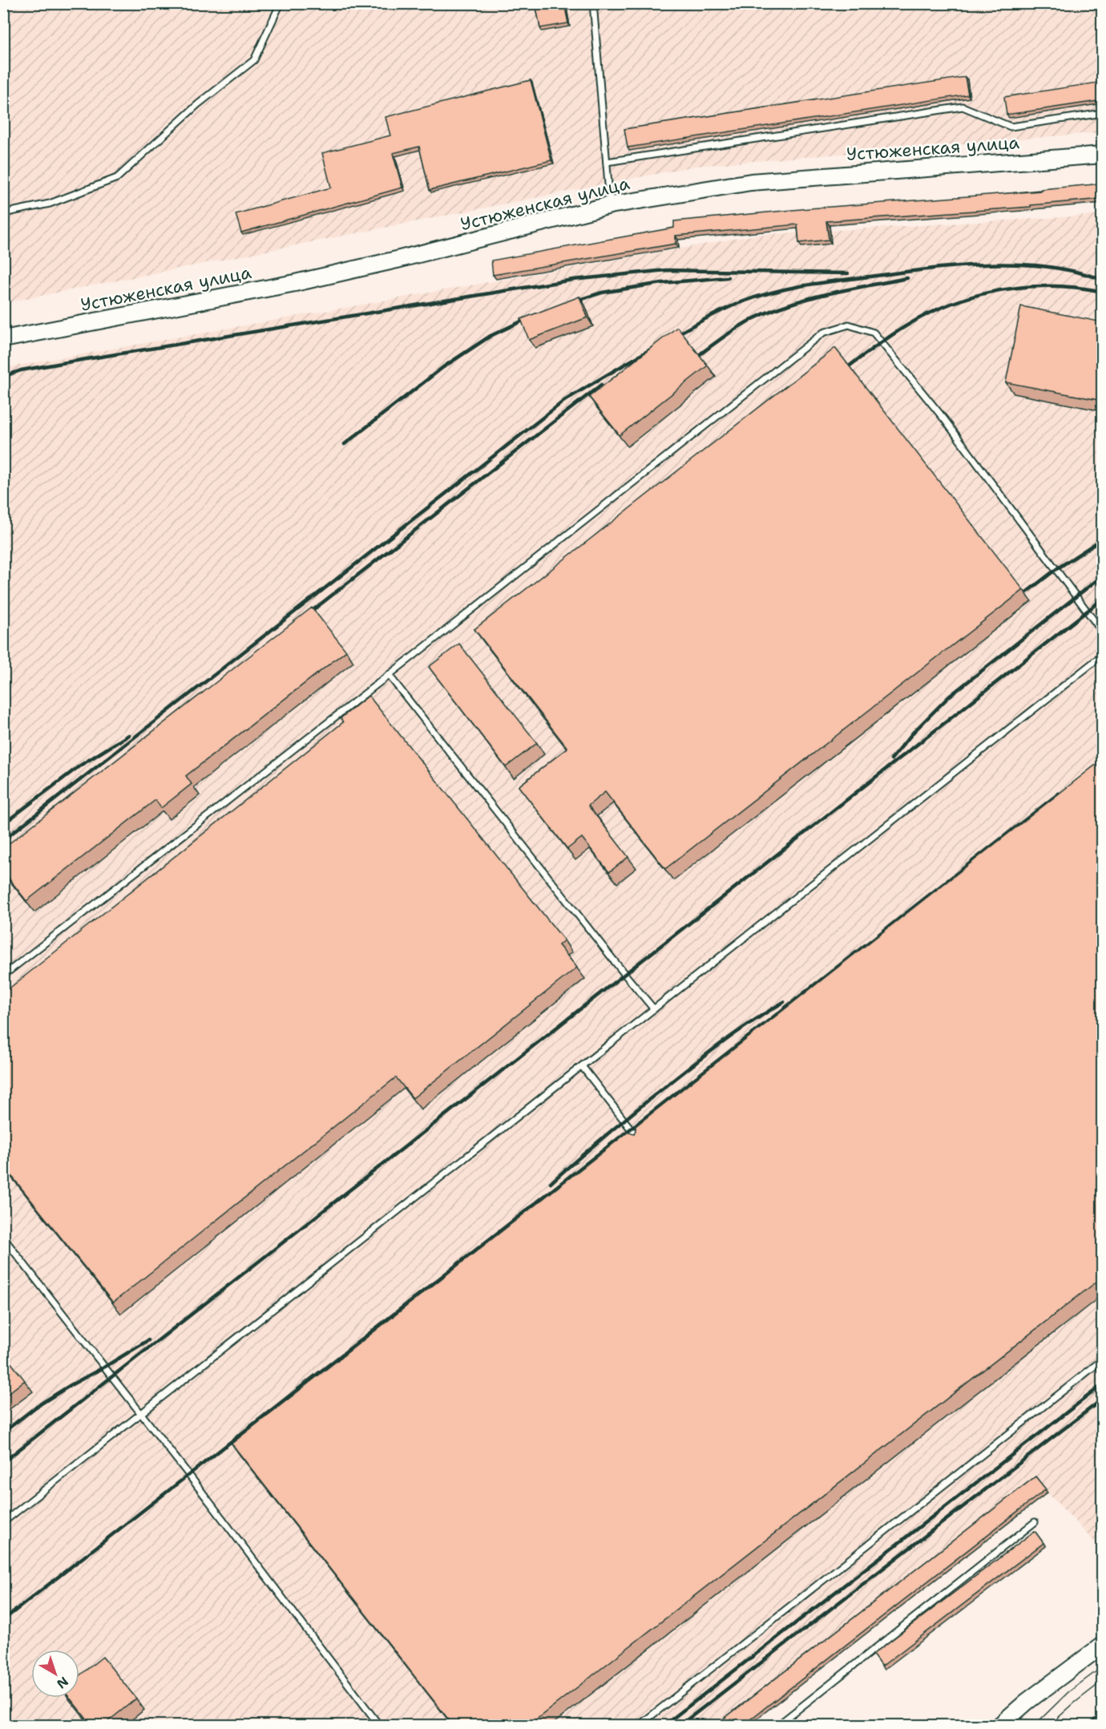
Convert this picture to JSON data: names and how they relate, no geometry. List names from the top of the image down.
{
  "streets": {
    "main road": ["Устюженская улица"]
  },
  "north": "bottom right"
}
